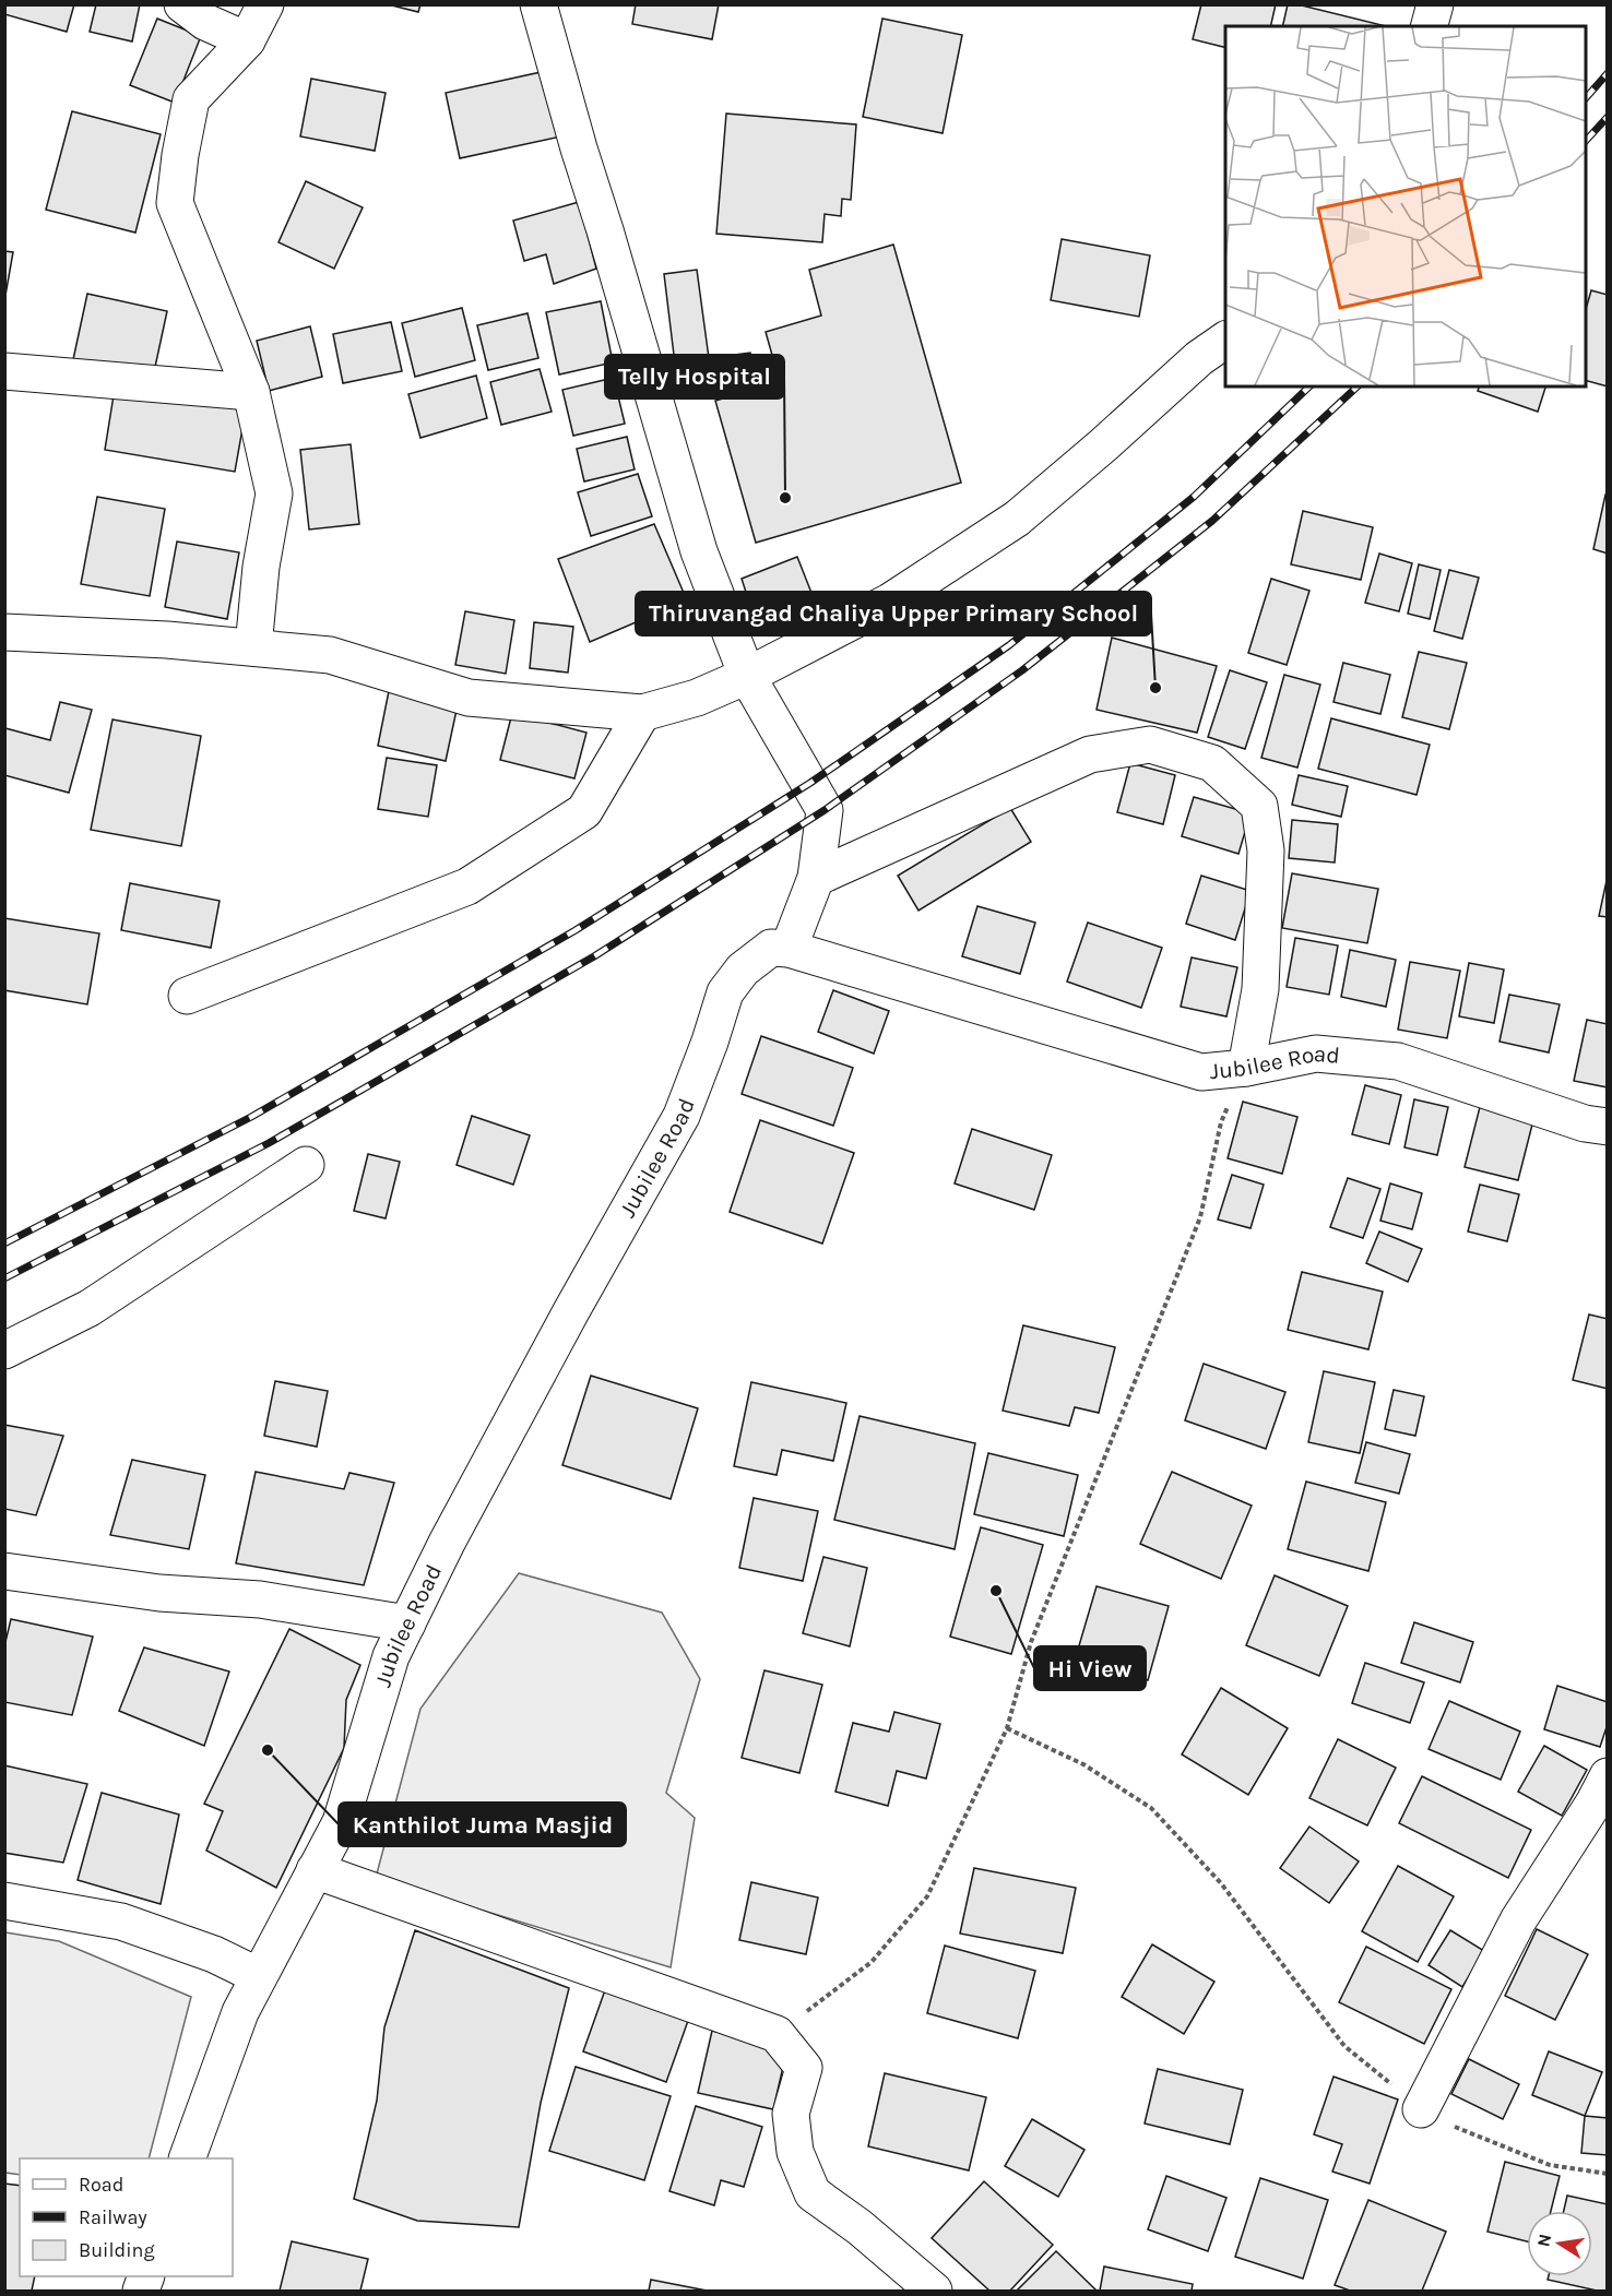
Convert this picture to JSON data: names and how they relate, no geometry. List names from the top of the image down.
{
  "streets": {
    "street": ["Jubilee Road"]
  },
  "places": [
    "Telly Hospital",
    "Thiruvangad Chaliya Upper Primary School",
    "Hi View",
    "Kanthilot Juma Masjid"
  ],
  "legend": ["Road", "Railway", "Building"],
  "north": "left"
}
